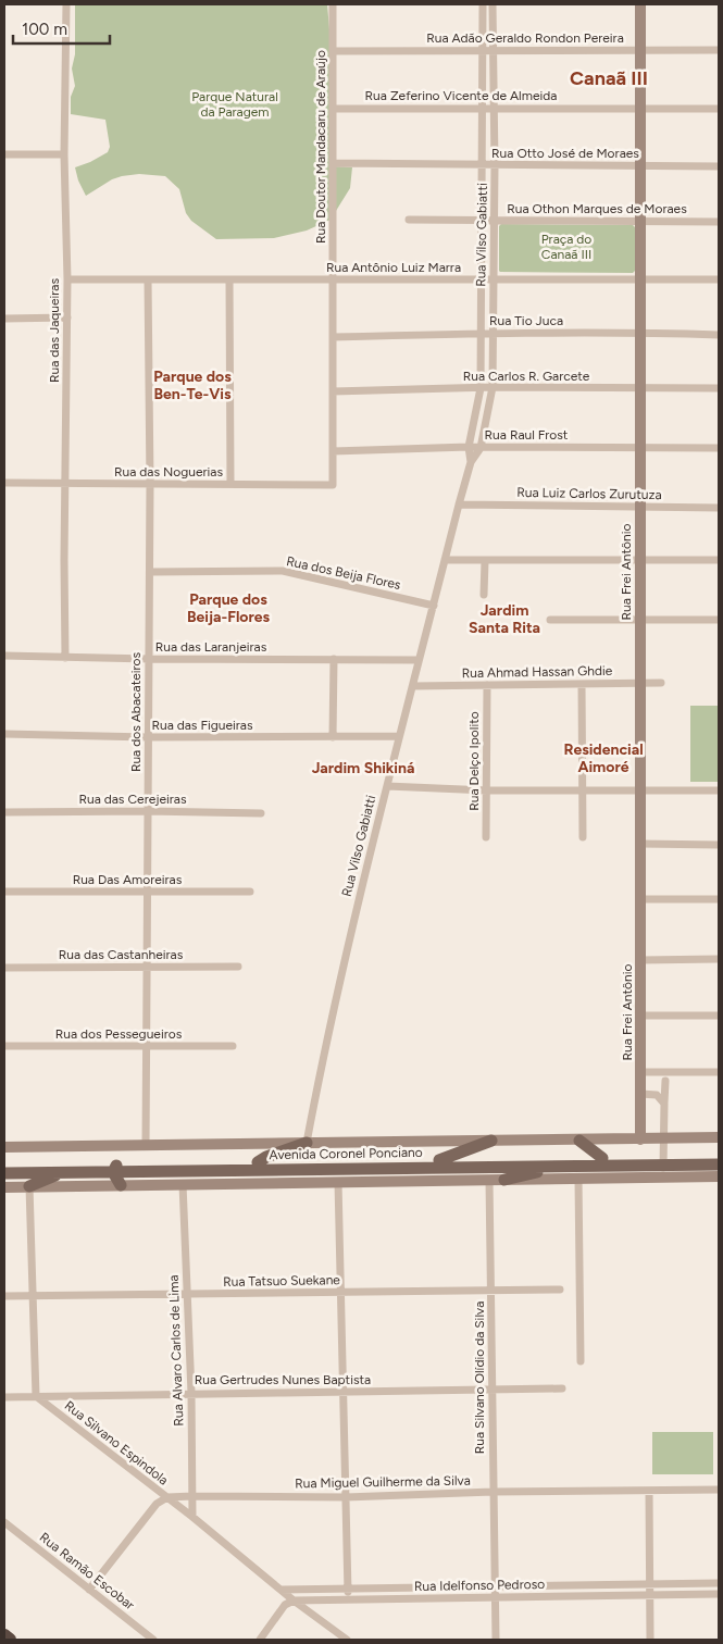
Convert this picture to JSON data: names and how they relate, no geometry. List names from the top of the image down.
{
  "streets": {
    "main road": ["Rua Frei Antônio", "Avenida Coronel Ponciano"],
    "street": [
      "Rua Adão Geraldo Rondon Pereira",
      "Rua Zeferino Vicente de Almeida",
      "Rua Doutor Mandacaru de Araújo",
      "Rua Otto José de Moraes",
      "Rua Othon Marques de Moraes",
      "Rua Vilso Gabiatti",
      "Rua Antônio Luiz Marra",
      "Rua Tio Juca",
      "Rua das Jaqueiras",
      "Rua Carlos R. Garcete",
      "Rua Raul Frost",
      "Rua das Noguerias",
      "Rua Luiz Carlos Zurutuza",
      "Rua dos Beija Flores",
      "Rua das Laranjeiras",
      "Rua Ahmad Hassan Ghdie",
      "Rua dos Abacateiros",
      "Rua das Figueiras",
      "Rua Delço Ipolito",
      "Rua das Cerejeiras",
      "Rua Das Amoreiras",
      "Rua das Castanheiras",
      "Rua dos Pessegueiros",
      "Rua Tatsuo Suekane",
      "Rua Alvaro Carlos de Lima",
      "Rua Silvano Olídio da Silva",
      "Rua Gertrudes Nunes Baptista",
      "Rua Silvano Espindola",
      "Rua Miguel Guilherme da Silva",
      "Rua Ramão Escobar",
      "Rua Idelfonso Pedroso"
    ]
  },
  "crossings": [
    ["Rua Adão Geraldo Rondon Pereira", "Rua Doutor Mandacaru de Araújo"],
    ["Rua Adão Geraldo Rondon Pereira", "Rua Vilso Gabiatti"],
    ["Rua Adão Geraldo Rondon Pereira", "Rua Frei Antônio"],
    ["Rua Zeferino Vicente de Almeida", "Rua Doutor Mandacaru de Araújo"],
    ["Rua Zeferino Vicente de Almeida", "Rua Vilso Gabiatti"],
    ["Rua Zeferino Vicente de Almeida", "Rua Frei Antônio"],
    ["Rua Doutor Mandacaru de Araújo", "Rua Otto José de Moraes"],
    ["Rua Doutor Mandacaru de Araújo", "Rua Antônio Luiz Marra"],
    ["Rua Doutor Mandacaru de Araújo", "Rua Tio Juca"],
    ["Rua Doutor Mandacaru de Araújo", "Rua Carlos R. Garcete"],
    ["Rua Doutor Mandacaru de Araújo", "Rua Raul Frost"],
    ["Rua Doutor Mandacaru de Araújo", "Rua das Noguerias"],
    ["Rua Otto José de Moraes", "Rua Vilso Gabiatti"],
    ["Rua Otto José de Moraes", "Rua Frei Antônio"],
    ["Rua Othon Marques de Moraes", "Rua Vilso Gabiatti"],
    ["Rua Othon Marques de Moraes", "Rua Frei Antônio"],
    ["Rua Vilso Gabiatti", "Rua Antônio Luiz Marra"],
    ["Rua Vilso Gabiatti", "Rua Tio Juca"],
    ["Rua Vilso Gabiatti", "Rua Carlos R. Garcete"],
    ["Rua Vilso Gabiatti", "Rua Raul Frost"],
    ["Rua Vilso Gabiatti", "Rua Luiz Carlos Zurutuza"],
    ["Rua Vilso Gabiatti", "Rua dos Beija Flores"],
    ["Rua Vilso Gabiatti", "Rua das Laranjeiras"],
    ["Rua Vilso Gabiatti", "Rua Ahmad Hassan Ghdie"],
    ["Rua Vilso Gabiatti", "Rua das Figueiras"],
    ["Rua Antônio Luiz Marra", "Rua das Jaqueiras"],
    ["Rua Antônio Luiz Marra", "Rua Frei Antônio"],
    ["Rua Antônio Luiz Marra", "Rua dos Abacateiros"],
    ["Rua Tio Juca", "Rua Frei Antônio"],
    ["Rua das Jaqueiras", "Rua das Noguerias"],
    ["Rua das Jaqueiras", "Rua das Laranjeiras"],
    ["Rua Carlos R. Garcete", "Rua Frei Antônio"],
    ["Rua Raul Frost", "Rua Frei Antônio"],
    ["Rua das Noguerias", "Rua dos Abacateiros"],
    ["Rua Luiz Carlos Zurutuza", "Rua Frei Antônio"],
    ["Rua Frei Antônio", "Rua Ahmad Hassan Ghdie"],
    ["Rua dos Beija Flores", "Rua dos Abacateiros"],
    ["Rua das Laranjeiras", "Rua dos Abacateiros"],
    ["Rua Ahmad Hassan Ghdie", "Rua Delço Ipolito"],
    ["Rua dos Abacateiros", "Rua das Figueiras"],
    ["Rua dos Abacateiros", "Rua das Cerejeiras"],
    ["Rua dos Abacateiros", "Rua Das Amoreiras"],
    ["Rua dos Abacateiros", "Rua das Castanheiras"],
    ["Rua dos Abacateiros", "Rua dos Pessegueiros"],
    ["Rua Tatsuo Suekane", "Rua Alvaro Carlos de Lima"],
    ["Rua Tatsuo Suekane", "Rua Silvano Olídio da Silva"],
    ["Rua Alvaro Carlos de Lima", "Rua Gertrudes Nunes Baptista"],
    ["Rua Alvaro Carlos de Lima", "Rua Silvano Espindola"],
    ["Rua Alvaro Carlos de Lima", "Rua Miguel Guilherme da Silva"],
    ["Rua Silvano Olídio da Silva", "Rua Gertrudes Nunes Baptista"],
    ["Rua Silvano Olídio da Silva", "Rua Miguel Guilherme da Silva"],
    ["Rua Silvano Olídio da Silva", "Rua Idelfonso Pedroso"],
    ["Rua Gertrudes Nunes Baptista", "Rua Silvano Espindola"],
    ["Rua Silvano Espindola", "Rua Miguel Guilherme da Silva"],
    ["Rua Silvano Espindola", "Rua Idelfonso Pedroso"]
  ],
  "districts": [
    "Canaã III",
    "Parque dos Ben-Te-Vis",
    "Parque dos Beija-Flores",
    "Jardim Santa Rita",
    "Residencial Aimoré",
    "Jardim Shikiná"
  ],
  "parks": ["Parque Natural da Paragem", "Praça do Canaã III"],
  "scale_bar": "100 m"
}
